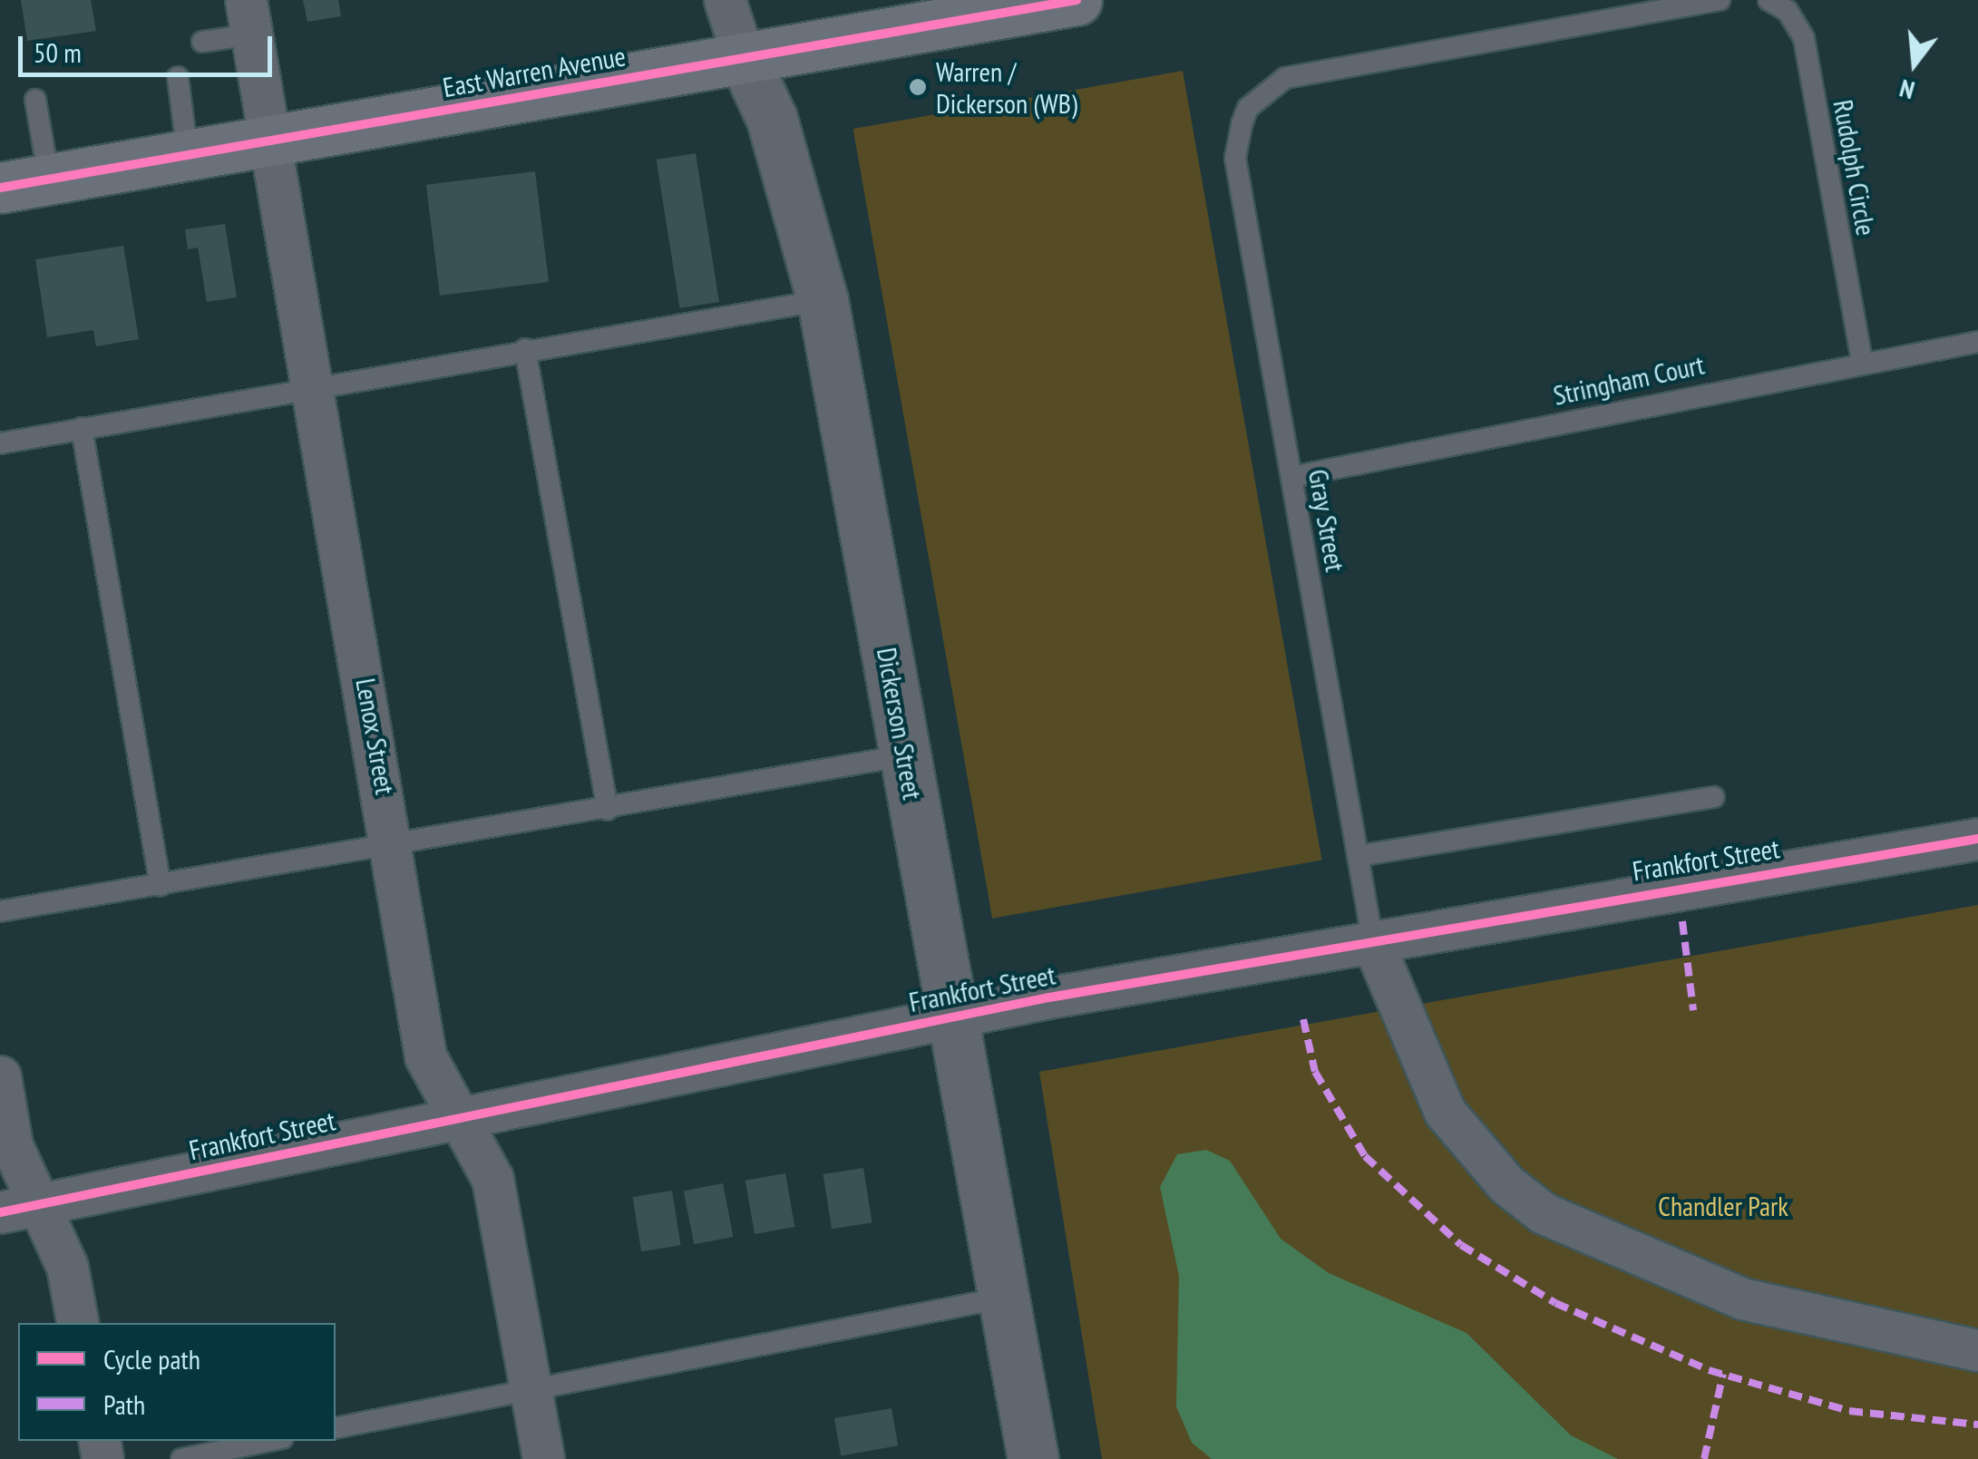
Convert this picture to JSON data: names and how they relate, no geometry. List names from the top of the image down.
{
  "streets": {
    "main road": ["East Warren Avenue"],
    "street": ["Dickerson Street", "Lenox Street", "Frankfort Street"],
    "lane": ["Rudolph Circle", "Stringham Court", "Gray Street"]
  },
  "crossings": [
    ["East Warren Avenue", "Dickerson Street"],
    ["East Warren Avenue", "Lenox Street"],
    ["Rudolph Circle", "Stringham Court"],
    ["Stringham Court", "Gray Street"],
    ["Gray Street", "Frankfort Street"],
    ["Dickerson Street", "Frankfort Street"],
    ["Lenox Street", "Frankfort Street"]
  ],
  "parks": ["Chandler Park"],
  "places": ["Warren / Dickerson (WB)"],
  "legend": ["Cycle path", "Path"],
  "scale_bar": "50 m",
  "north": "bottom"
}
